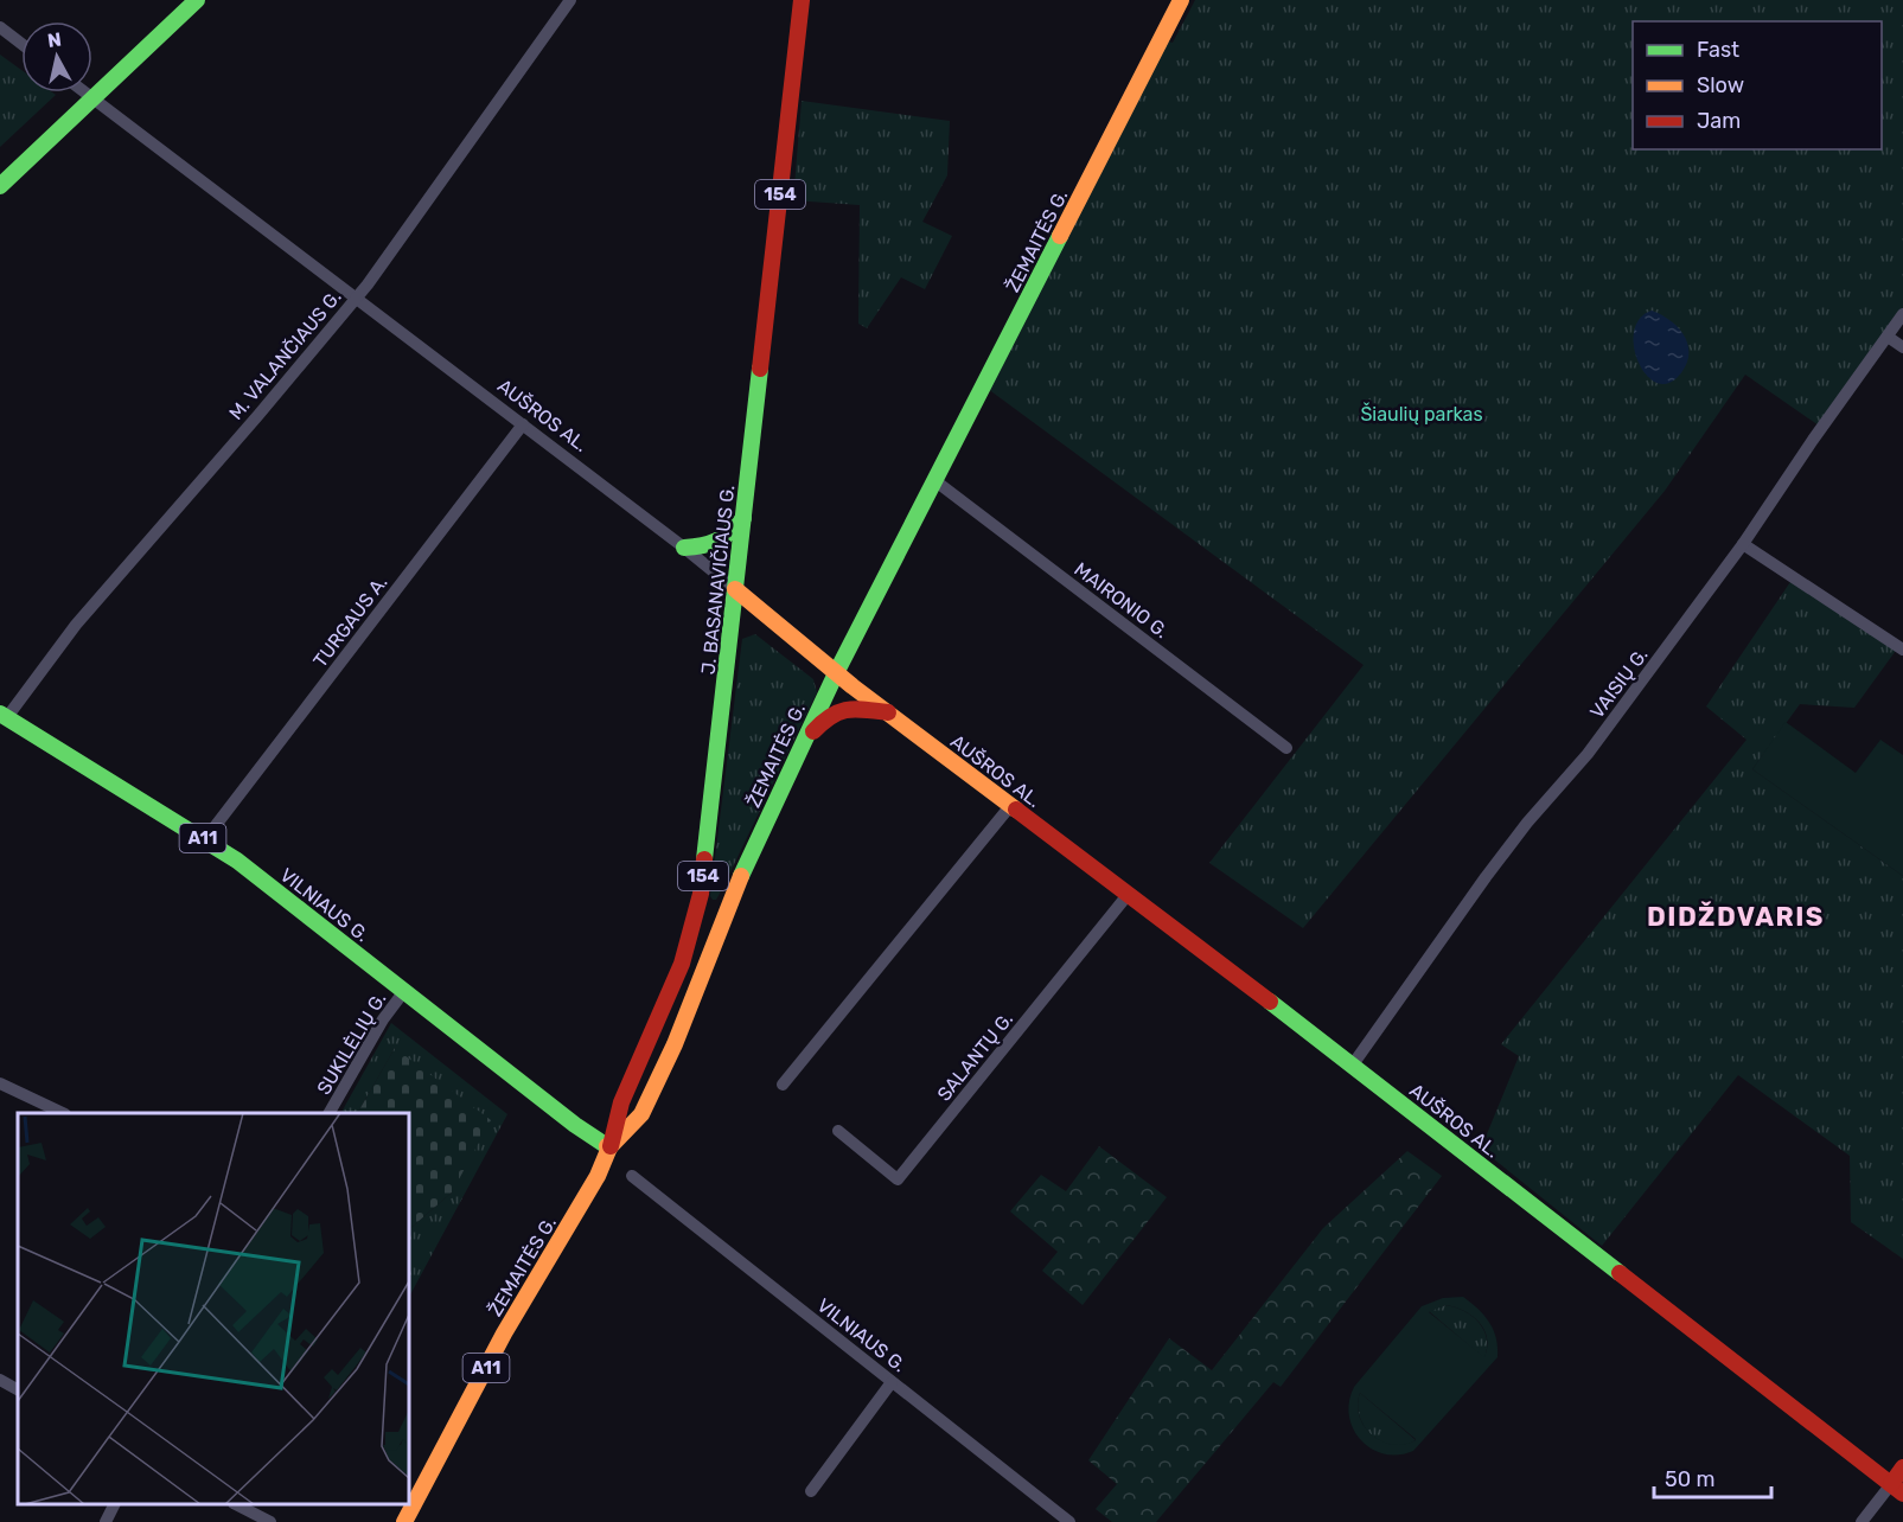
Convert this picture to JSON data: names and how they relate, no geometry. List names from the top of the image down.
{
  "streets": {
    "main road": [
      "154",
      "ŽEMAITĖS G.",
      "AUŠROS AL.",
      "J. BASANAVIČIAUS G.",
      "A11",
      "VILNIAUS G."
    ],
    "street": [
      "M. VALANČIAUS G.",
      "MAIRONIO G.",
      "TURGAUS A.",
      "VAISIŲ G.",
      "SUKILĖLIŲ G.",
      "SALANTŲ G."
    ]
  },
  "crossings": [
    ["ŽEMAITĖS G.", "AUŠROS AL."],
    ["ŽEMAITĖS G.", "J. BASANAVIČIAUS G."],
    ["ŽEMAITĖS G.", "MAIRONIO G."],
    ["ŽEMAITĖS G.", "VILNIAUS G."],
    ["M. VALANČIAUS G.", "AUŠROS AL."],
    ["M. VALANČIAUS G.", "VILNIAUS G."],
    ["AUŠROS AL.", "J. BASANAVIČIAUS G."],
    ["AUŠROS AL.", "TURGAUS A."],
    ["AUŠROS AL.", "VAISIŲ G."],
    ["AUŠROS AL.", "SALANTŲ G."],
    ["J. BASANAVIČIAUS G.", "VILNIAUS G."],
    ["TURGAUS A.", "VILNIAUS G."],
    ["VILNIAUS G.", "SUKILĖLIŲ G."]
  ],
  "districts": ["DIDŽDVARIS"],
  "parks": ["Šiaulių parkas"],
  "legend": ["Fast", "Slow", "Jam"],
  "scale_bar": "50 m",
  "north": "top"
}
